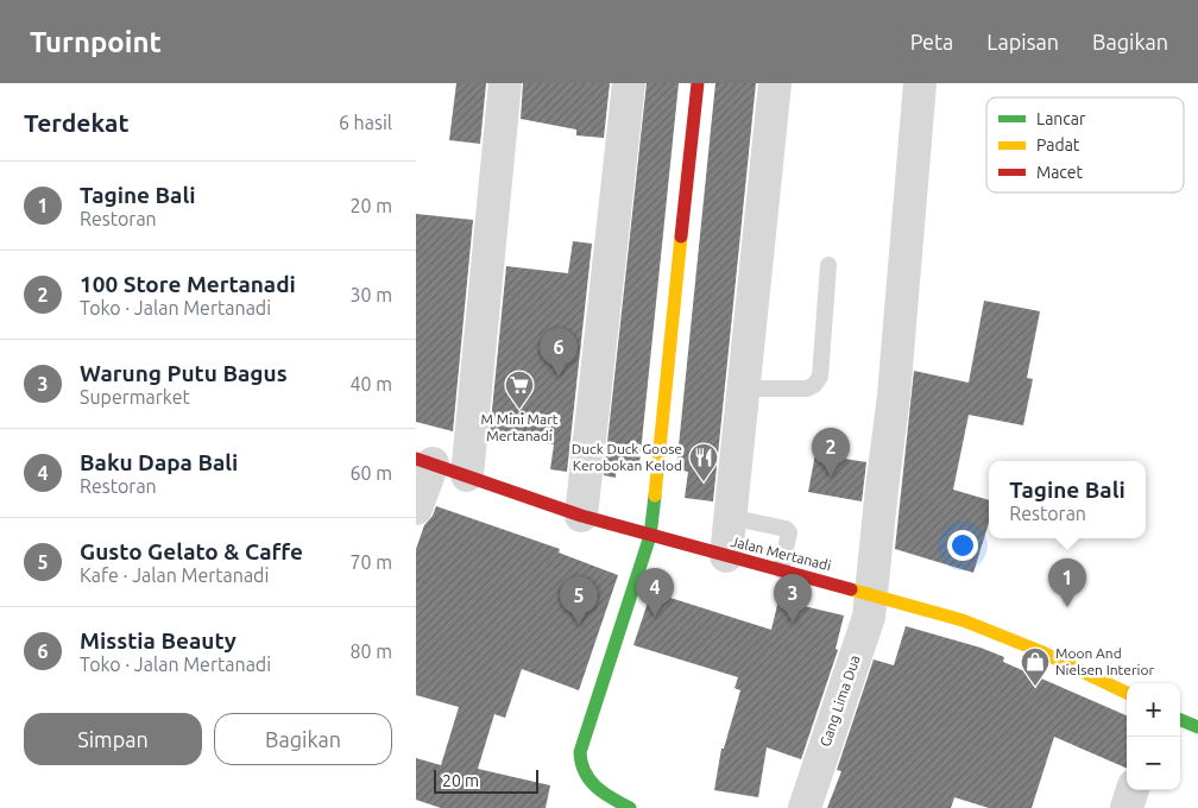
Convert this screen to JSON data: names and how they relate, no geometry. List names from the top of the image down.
{
  "streets": {
    "street": ["Jalan Mertanadi", "Gang Lima Dua"]
  },
  "crossings": [
    ["Jalan Mertanadi", "Gang Lima Dua"]
  ],
  "places": {
    "supermarket": ["M Mini Mart Mertanadi"],
    "restaurant": ["Duck Duck Goose Kerobokan Kelod"],
    "shop": ["Moon And Nielsen Interior"]
  },
  "legend": ["Lancar", "Padat", "Macet"],
  "scale_bar": "20 m",
  "page": {
    "header": "Turnpoint",
    "nav": ["Peta", "Lapisan", "Bagikan"],
    "heading": ["Terdekat", "6 hasil"],
    "list": [
      {
        "mark": "1",
        "name": "Tagine Bali",
        "note": "Restoran",
        "value": "20 m"
      },
      {
        "mark": "2",
        "name": "100 Store Mertanadi",
        "note": "Toko · Jalan Mertanadi",
        "value": "30 m"
      },
      {
        "mark": "3",
        "name": "Warung Putu Bagus",
        "note": "Supermarket",
        "value": "40 m"
      },
      {
        "mark": "4",
        "name": "Baku Dapa Bali",
        "note": "Restoran",
        "value": "60 m"
      },
      {
        "mark": "5",
        "name": "Gusto Gelato & Caffe",
        "note": "Kafe · Jalan Mertanadi",
        "value": "70 m"
      },
      {
        "mark": "6",
        "name": "Misstia Beauty",
        "note": "Toko · Jalan Mertanadi",
        "value": "80 m"
      }
    ],
    "pins": [
      "6",
      "2",
      "1",
      "4",
      "3",
      "5"
    ],
    "popup": ["Tagine Bali", "Restoran"],
    "map_buttons": ["+", "−"],
    "buttons": ["Simpan", "Bagikan"],
    "scale": "20 m"
  }
}
